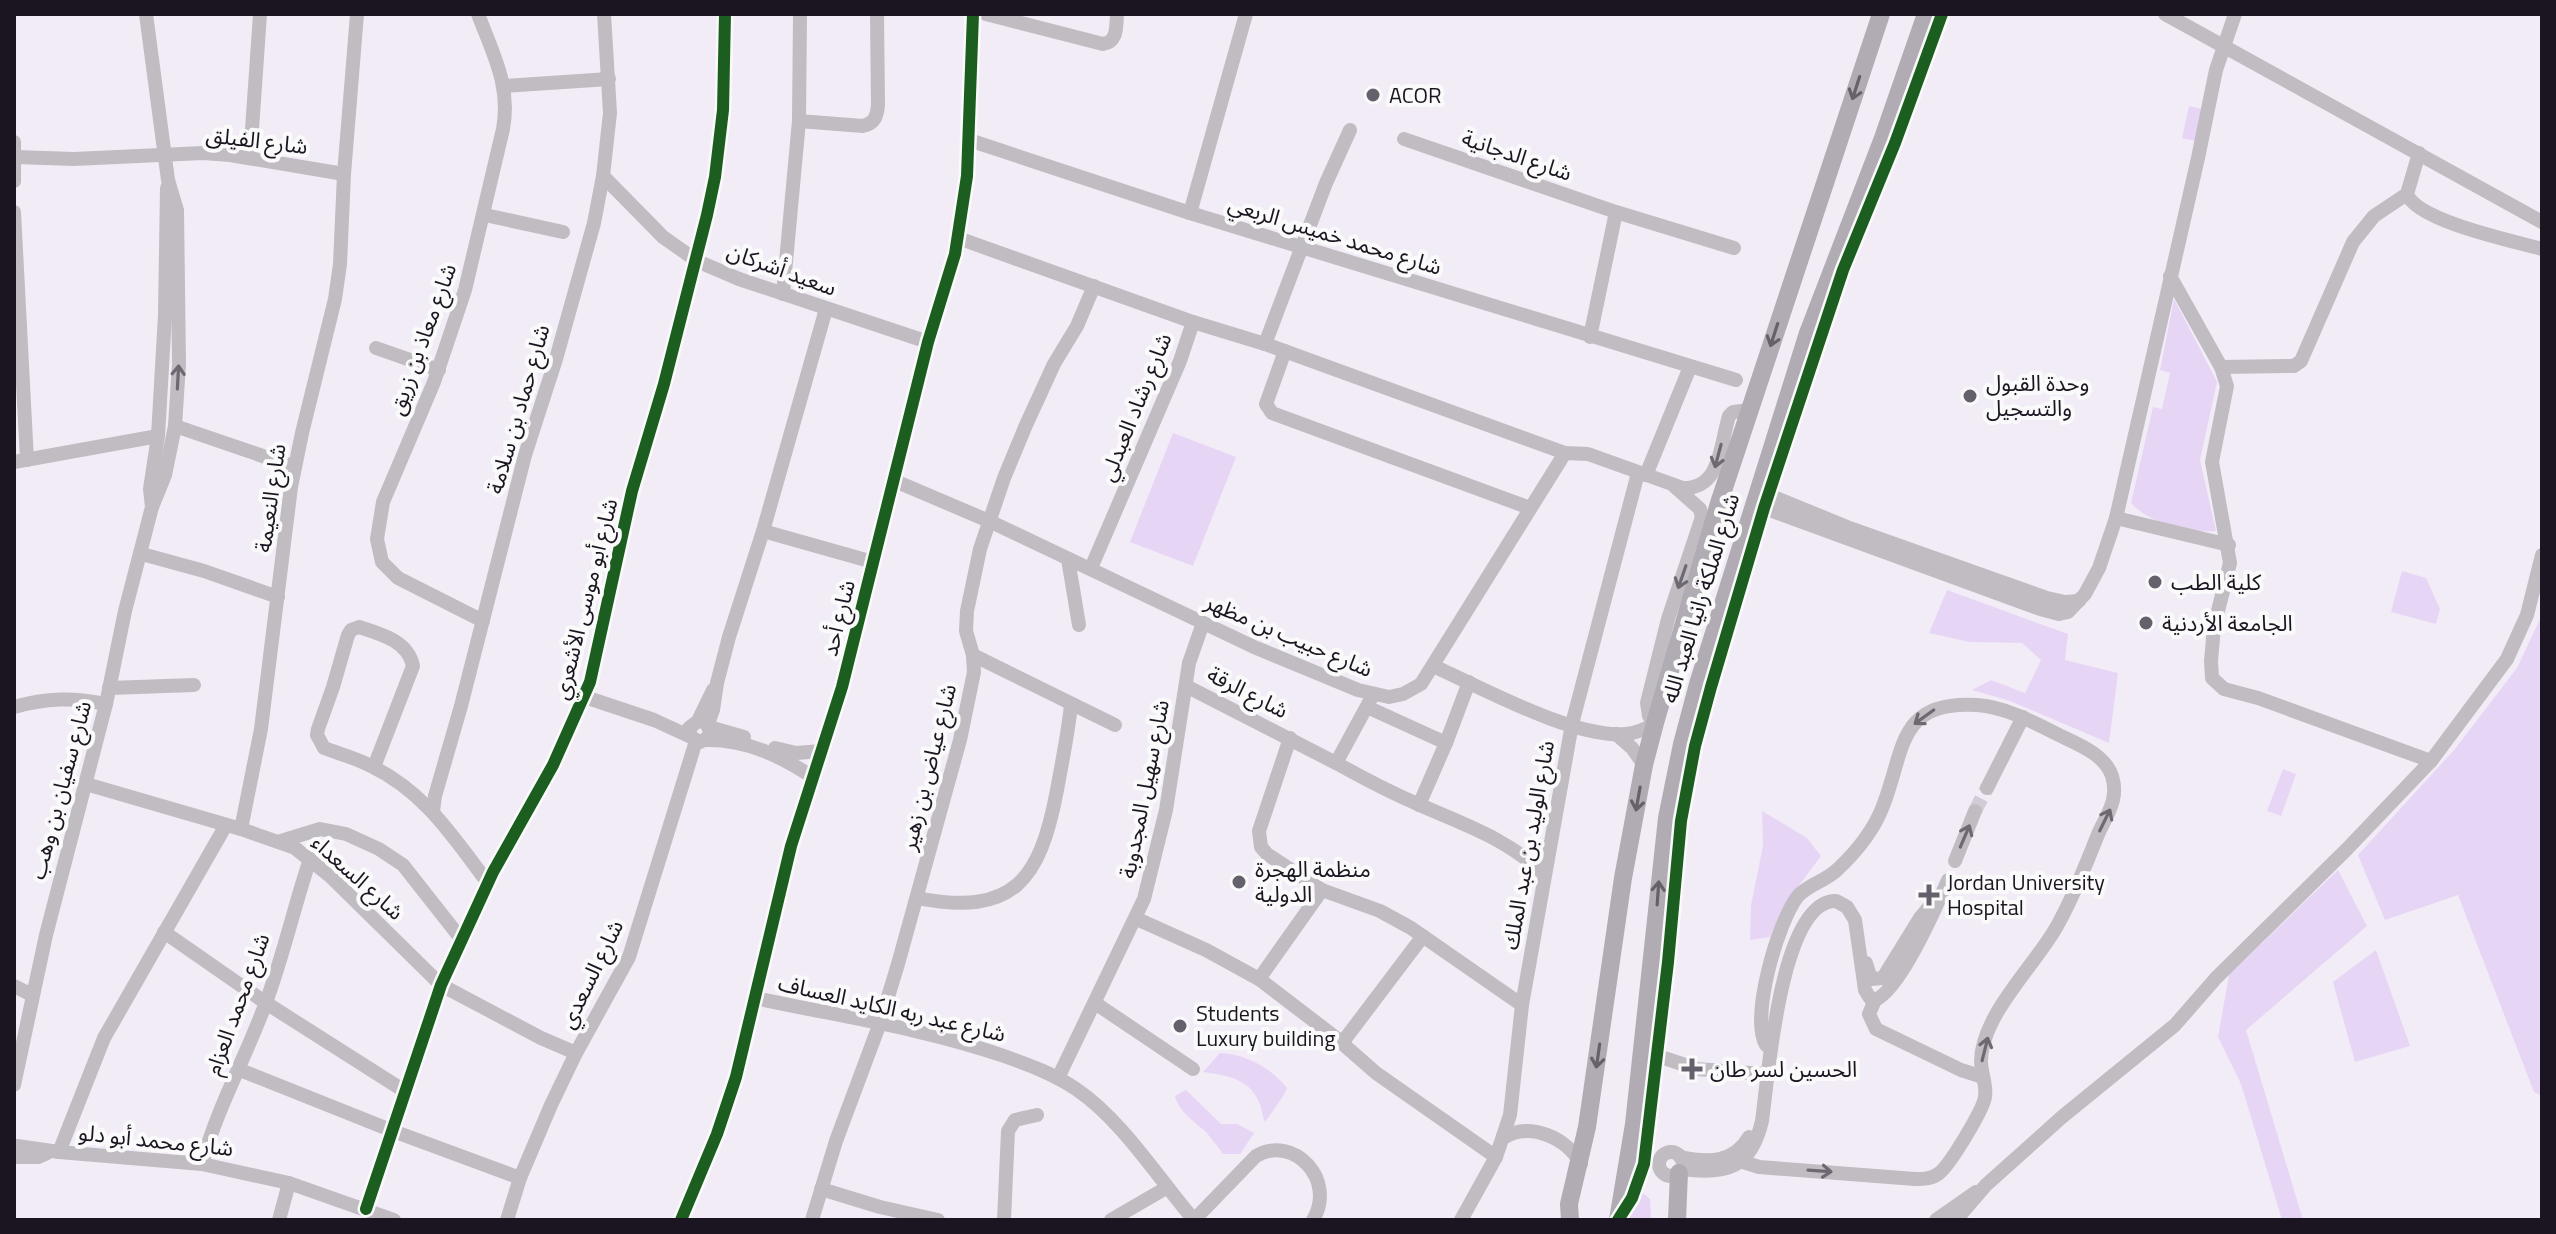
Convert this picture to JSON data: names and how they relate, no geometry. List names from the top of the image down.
{
  "streets": {
    "main road": ["شارع الملكة رانيا العبد الله"],
    "street": [
      "شارع الفيلق",
      "شارع الدجانية",
      "شارع محمد خميس الربعي",
      "سعيد أشركان",
      "شارع معاذ بن زريق",
      "شارع رشاد العبدلي",
      "شارع حماد بن سلامة",
      "شارع النعيمة",
      "شارع أبو موسى الأشعري",
      "شارع أحد",
      "شارع حبيب بن مظهر",
      "شارع الرقة",
      "شارع عياض بن زهير",
      "شارع سهيل المجدوبة",
      "شارع سفيان بن وهب",
      "شارع الوليد بن عبد الملك",
      "شارع السعداء",
      "شارع السعدي",
      "شارع محمد العزام",
      "شارع عبد ربه الكايد العساف",
      "شارع محمد أبو دلو"
    ]
  },
  "crossings": [
    ["شارع الفيلق", "شارع النعيمة"],
    ["شارع الفيلق", "شارع سفيان بن وهب"],
    ["شارع محمد خميس الربعي", "شارع أحد"],
    ["سعيد أشركان", "شارع حماد بن سلامة"],
    ["سعيد أشركان", "شارع أبو موسى الأشعري"],
    ["سعيد أشركان", "شارع أحد"],
    ["سعيد أشركان", "شارع السعدي"],
    ["شارع معاذ بن زريق", "شارع حماد بن سلامة"],
    ["شارع رشاد العبدلي", "شارع حبيب بن مظهر"],
    ["شارع رشاد العبدلي", "شارع الوليد بن عبد الملك"],
    ["شارع النعيمة", "شارع السعداء"],
    ["شارع النعيمة", "شارع محمد أبو دلو"],
    ["شارع أبو موسى الأشعري", "شارع السعداء"],
    ["شارع أبو موسى الأشعري", "شارع محمد أبو دلو"],
    ["شارع أحد", "شارع حبيب بن مظهر"],
    ["شارع أحد", "شارع عبد ربه الكايد العساف"],
    ["شارع حبيب بن مظهر", "شارع عياض بن زهير"],
    ["شارع حبيب بن مظهر", "شارع سهيل المجدوبة"],
    ["شارع الرقة", "شارع سهيل المجدوبة"],
    ["شارع الرقة", "شارع الوليد بن عبد الملك"],
    ["شارع عياض بن زهير", "شارع عبد ربه الكايد العساف"],
    ["شارع سهيل المجدوبة", "شارع عبد ربه الكايد العساف"],
    ["شارع سفيان بن وهب", "شارع السعداء"],
    ["شارع السعداء", "شارع السعدي"],
    ["شارع السعداء", "شارع محمد العزام"],
    ["شارع محمد العزام", "شارع محمد أبو دلو"]
  ],
  "places": {
    "other": [
      "ACOR",
      "وحدة القبول والتسجيل",
      "كلية الطب",
      "الجامعة الأردنية",
      "منظمة الهجرة الدولية",
      "Students Luxury building"
    ],
    "health": ["Jordan University Hospital", "الحسين لسر طان"]
  }
}
